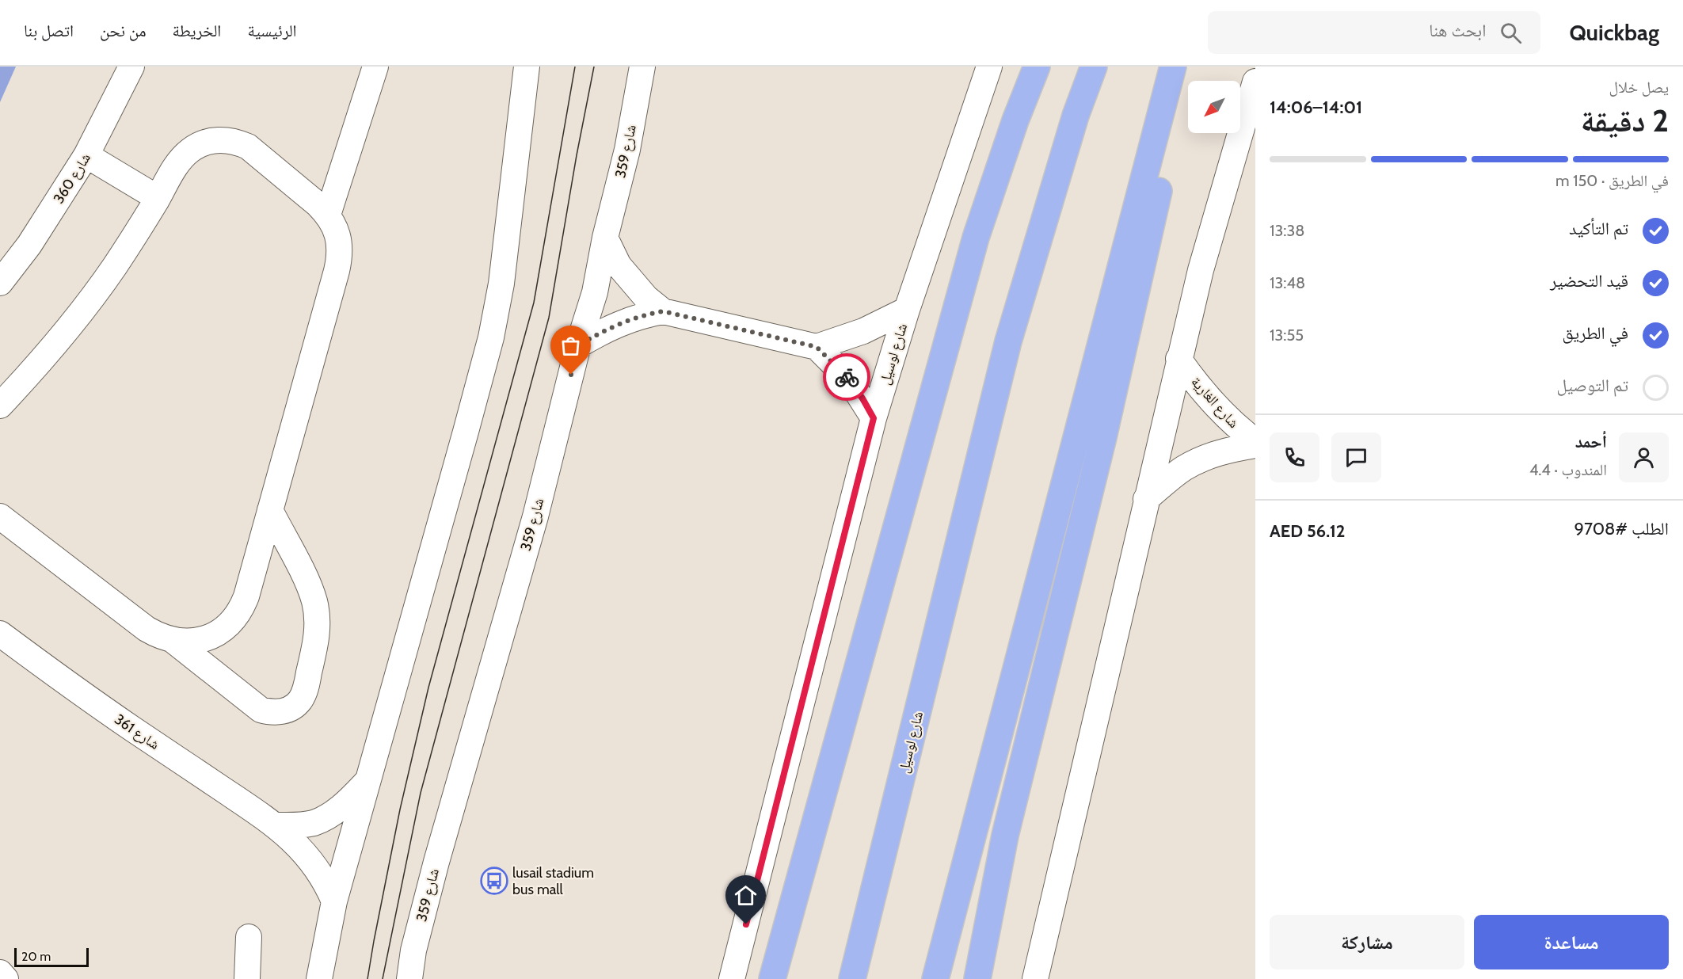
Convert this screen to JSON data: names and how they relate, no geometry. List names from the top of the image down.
{
  "streets": {
    "highway": ["شارع لوسيل"],
    "street": [
      "شارع 359",
      "شارع 360",
      "شارع الغارية",
      "شارع 361"
    ]
  },
  "places": {
    "bus stop": ["lusail stadium bus mall"]
  },
  "scale_bar": "20 m",
  "north": "bottom left",
  "page": {
    "header": "Quickbag",
    "search": "ابحث هنا",
    "nav": [
      "الرئيسية",
      "الخريطة",
      "من نحن",
      "اتصل بنا"
    ],
    "heading": ["2 دقيقة", "يصل خلال", "14:01–14:06"],
    "panel": [
      "أحمد",
      "المندوب · 4.4",
      "الطلب #9708",
      "AED 56.12"
    ],
    "bar": "في الطريق · 150 m",
    "list": [
      ["تم التأكيد", "13:38"],
      ["قيد التحضير", "13:48"],
      ["في الطريق", "13:55"],
      "تم التوصيل"
    ],
    "buttons": ["مساعدة", "مشاركة"],
    "scale": "20 m"
  }
}
